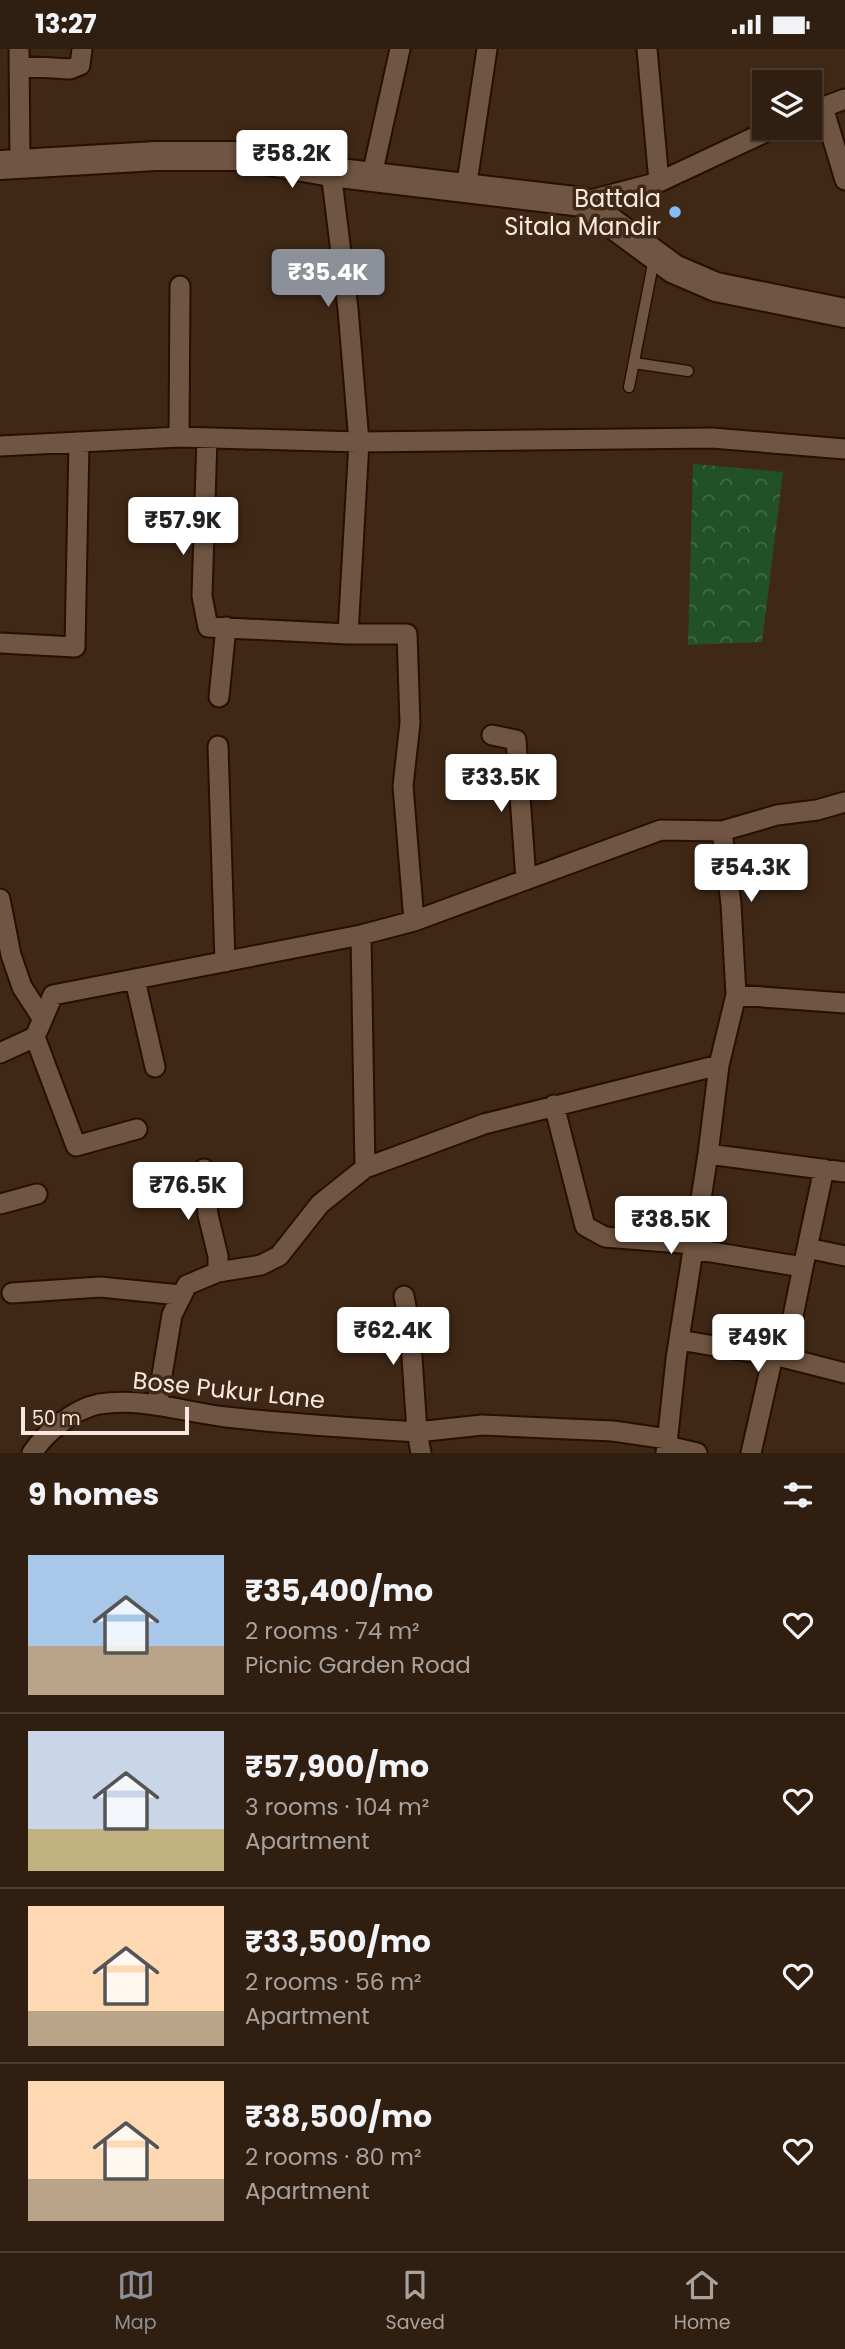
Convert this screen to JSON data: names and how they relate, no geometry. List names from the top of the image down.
{
  "streets": {
    "street": ["Bose Pukur Lane"]
  },
  "places": ["Battala Sitala Mandir"],
  "scale_bar": "50 m",
  "page": {
    "status": "13:27",
    "price": [
      "₹58.2K",
      "₹35.4K",
      "₹57.9K",
      "₹33.5K",
      "₹54.3K",
      "₹76.5K",
      "₹38.5K",
      "₹62.4K",
      "₹49K"
    ],
    "scale": "50 m",
    "heading": "9 homes",
    "list": [
      {
        "name": "₹35,400/mo",
        "note": "2 rooms · 74 m² · Picnic Garden Road"
      },
      {
        "name": "₹57,900/mo",
        "note": "3 rooms · 104 m² · Apartment"
      },
      {
        "name": "₹33,500/mo",
        "note": "2 rooms · 56 m² · Apartment"
      },
      {
        "name": "₹38,500/mo",
        "note": "2 rooms · 80 m² · Apartment"
      }
    ],
    "tabs": ["Map", "Saved", "Home"]
  }
}
